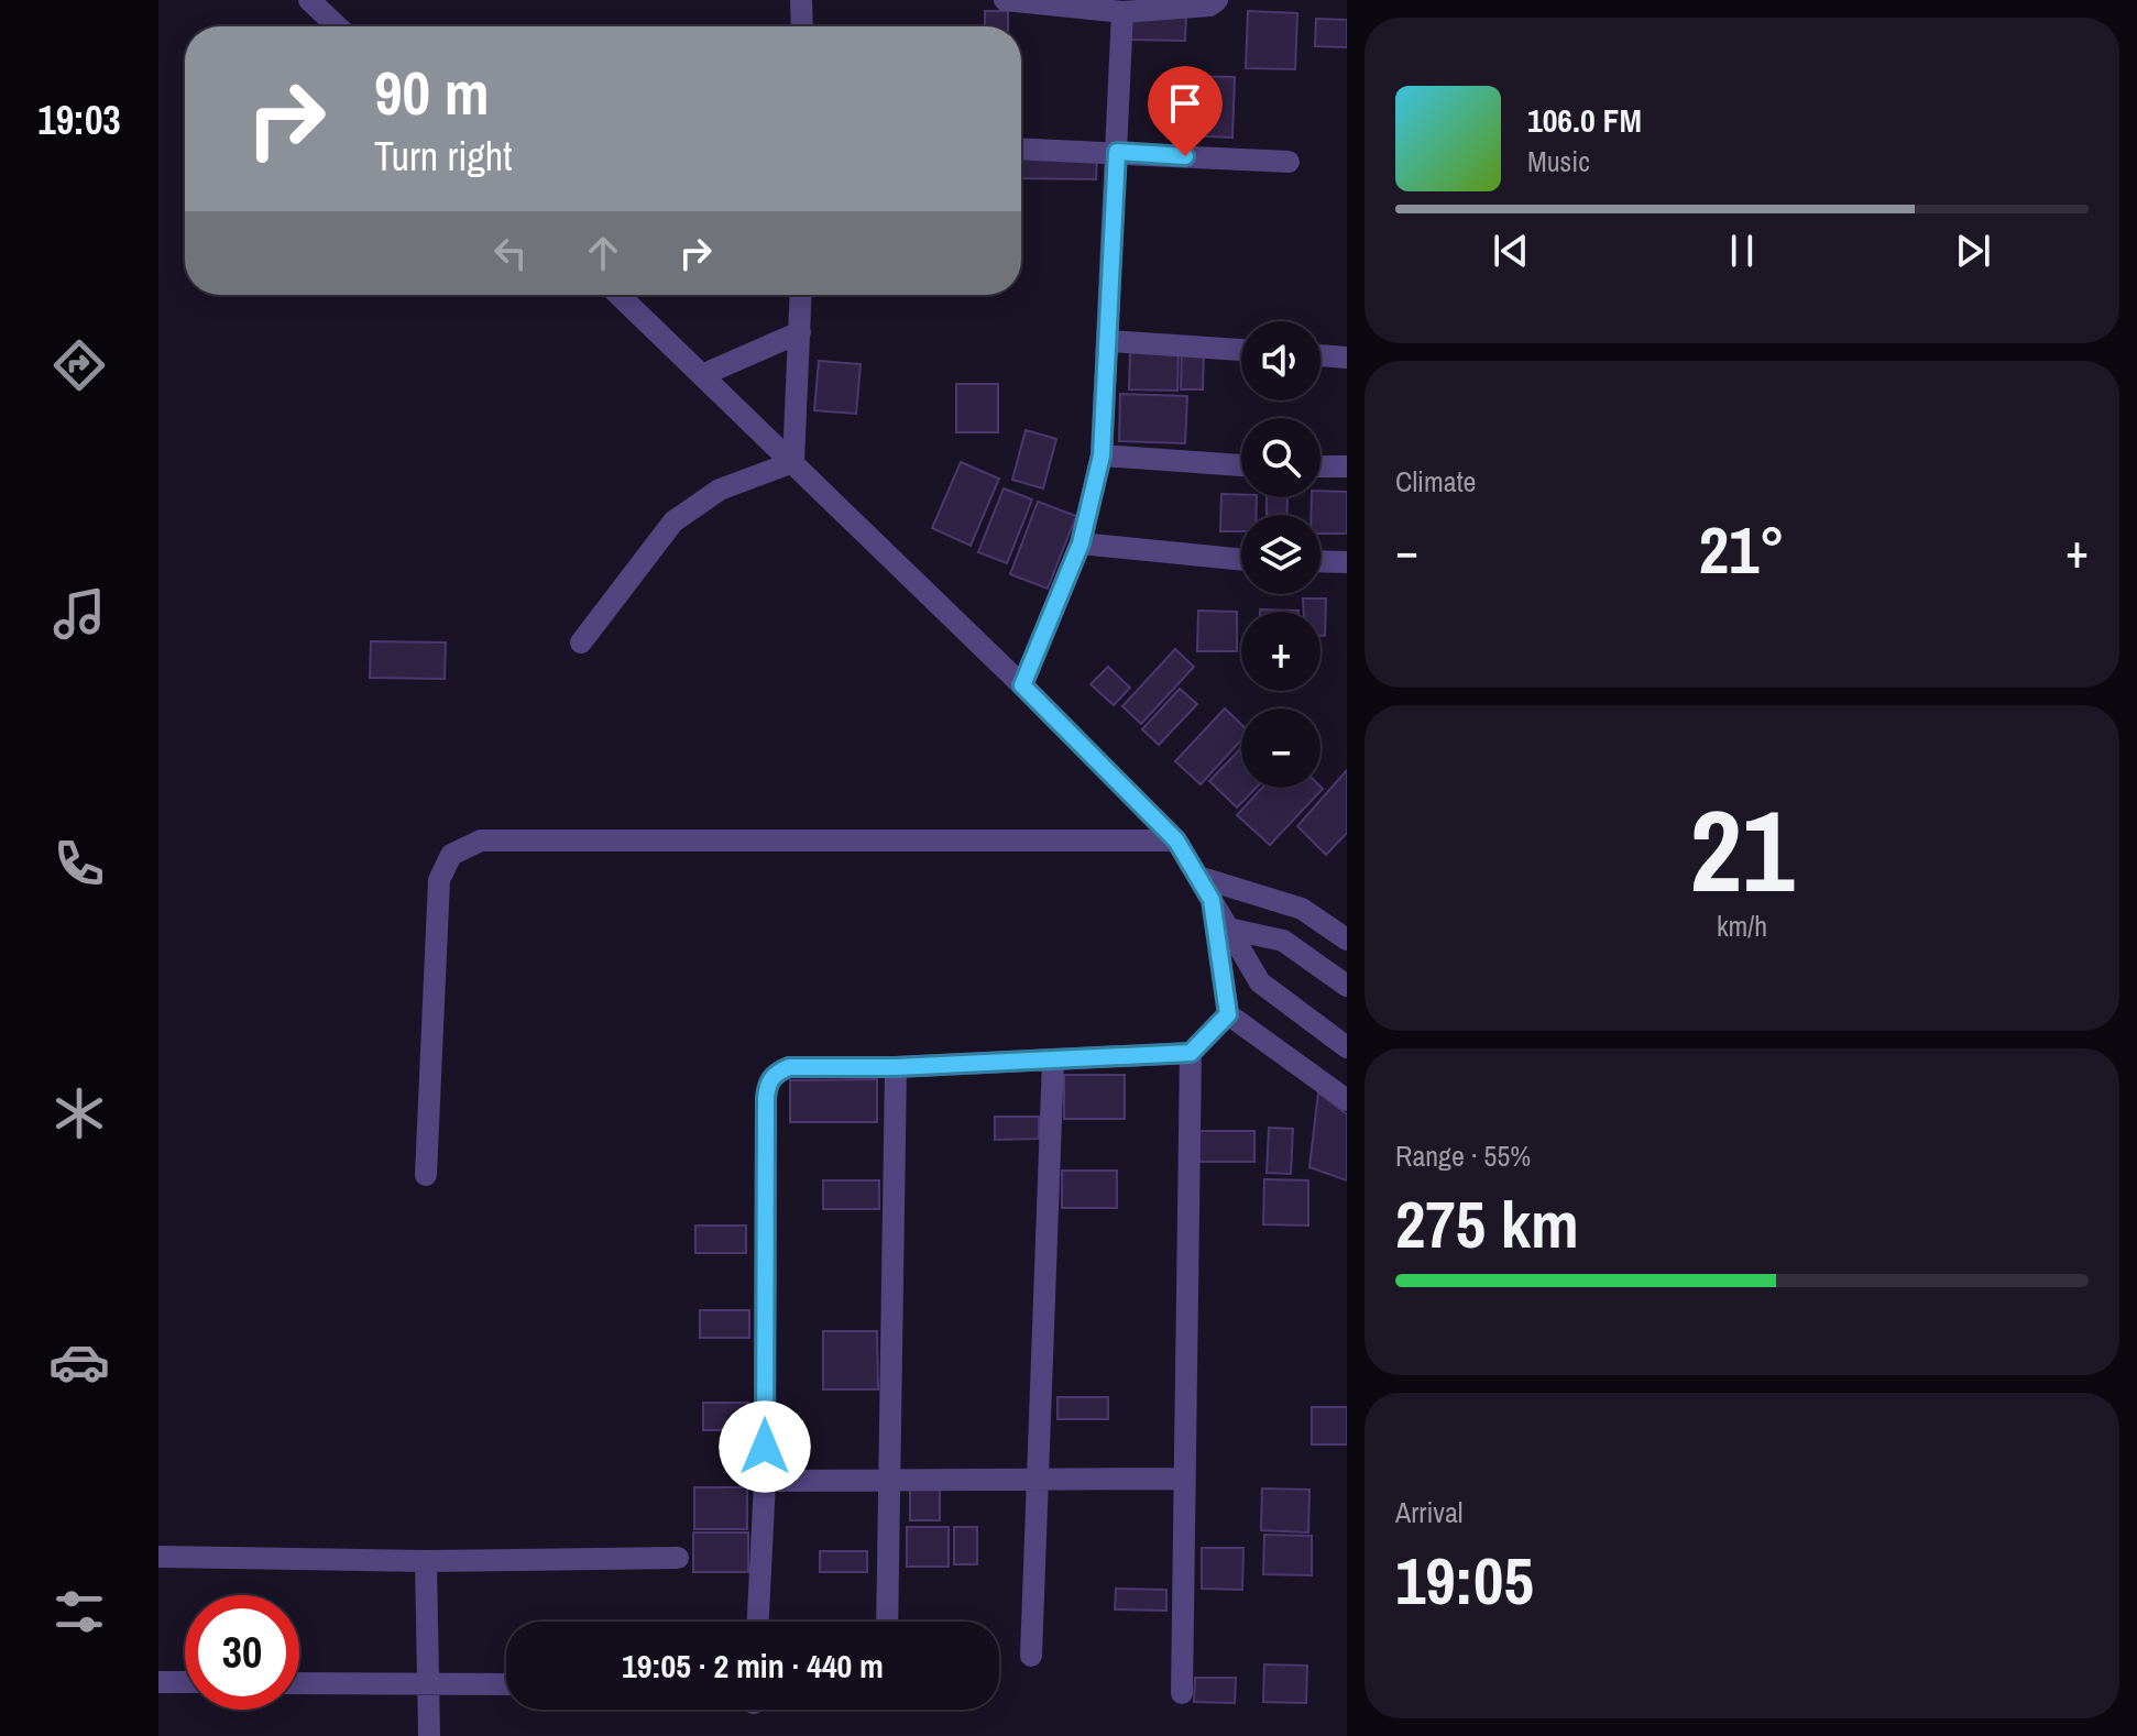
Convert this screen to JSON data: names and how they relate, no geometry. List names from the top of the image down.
{
  "page": {
    "tabs": "19:03",
    "turn": ["90 m", "Turn right"],
    "song": ["106.0 FM", "Music"],
    "map_buttons": ["+", "−"],
    "tile": [
      "Climate",
      ["21", "km/h"],
      ["Range · 55%", "275 km"],
      ["Arrival", "19:05"]
    ],
    "heat": ["−", "21°", "+"],
    "limit": "30",
    "trip": "19:05 · 2 min · 440 m"
  }
}
